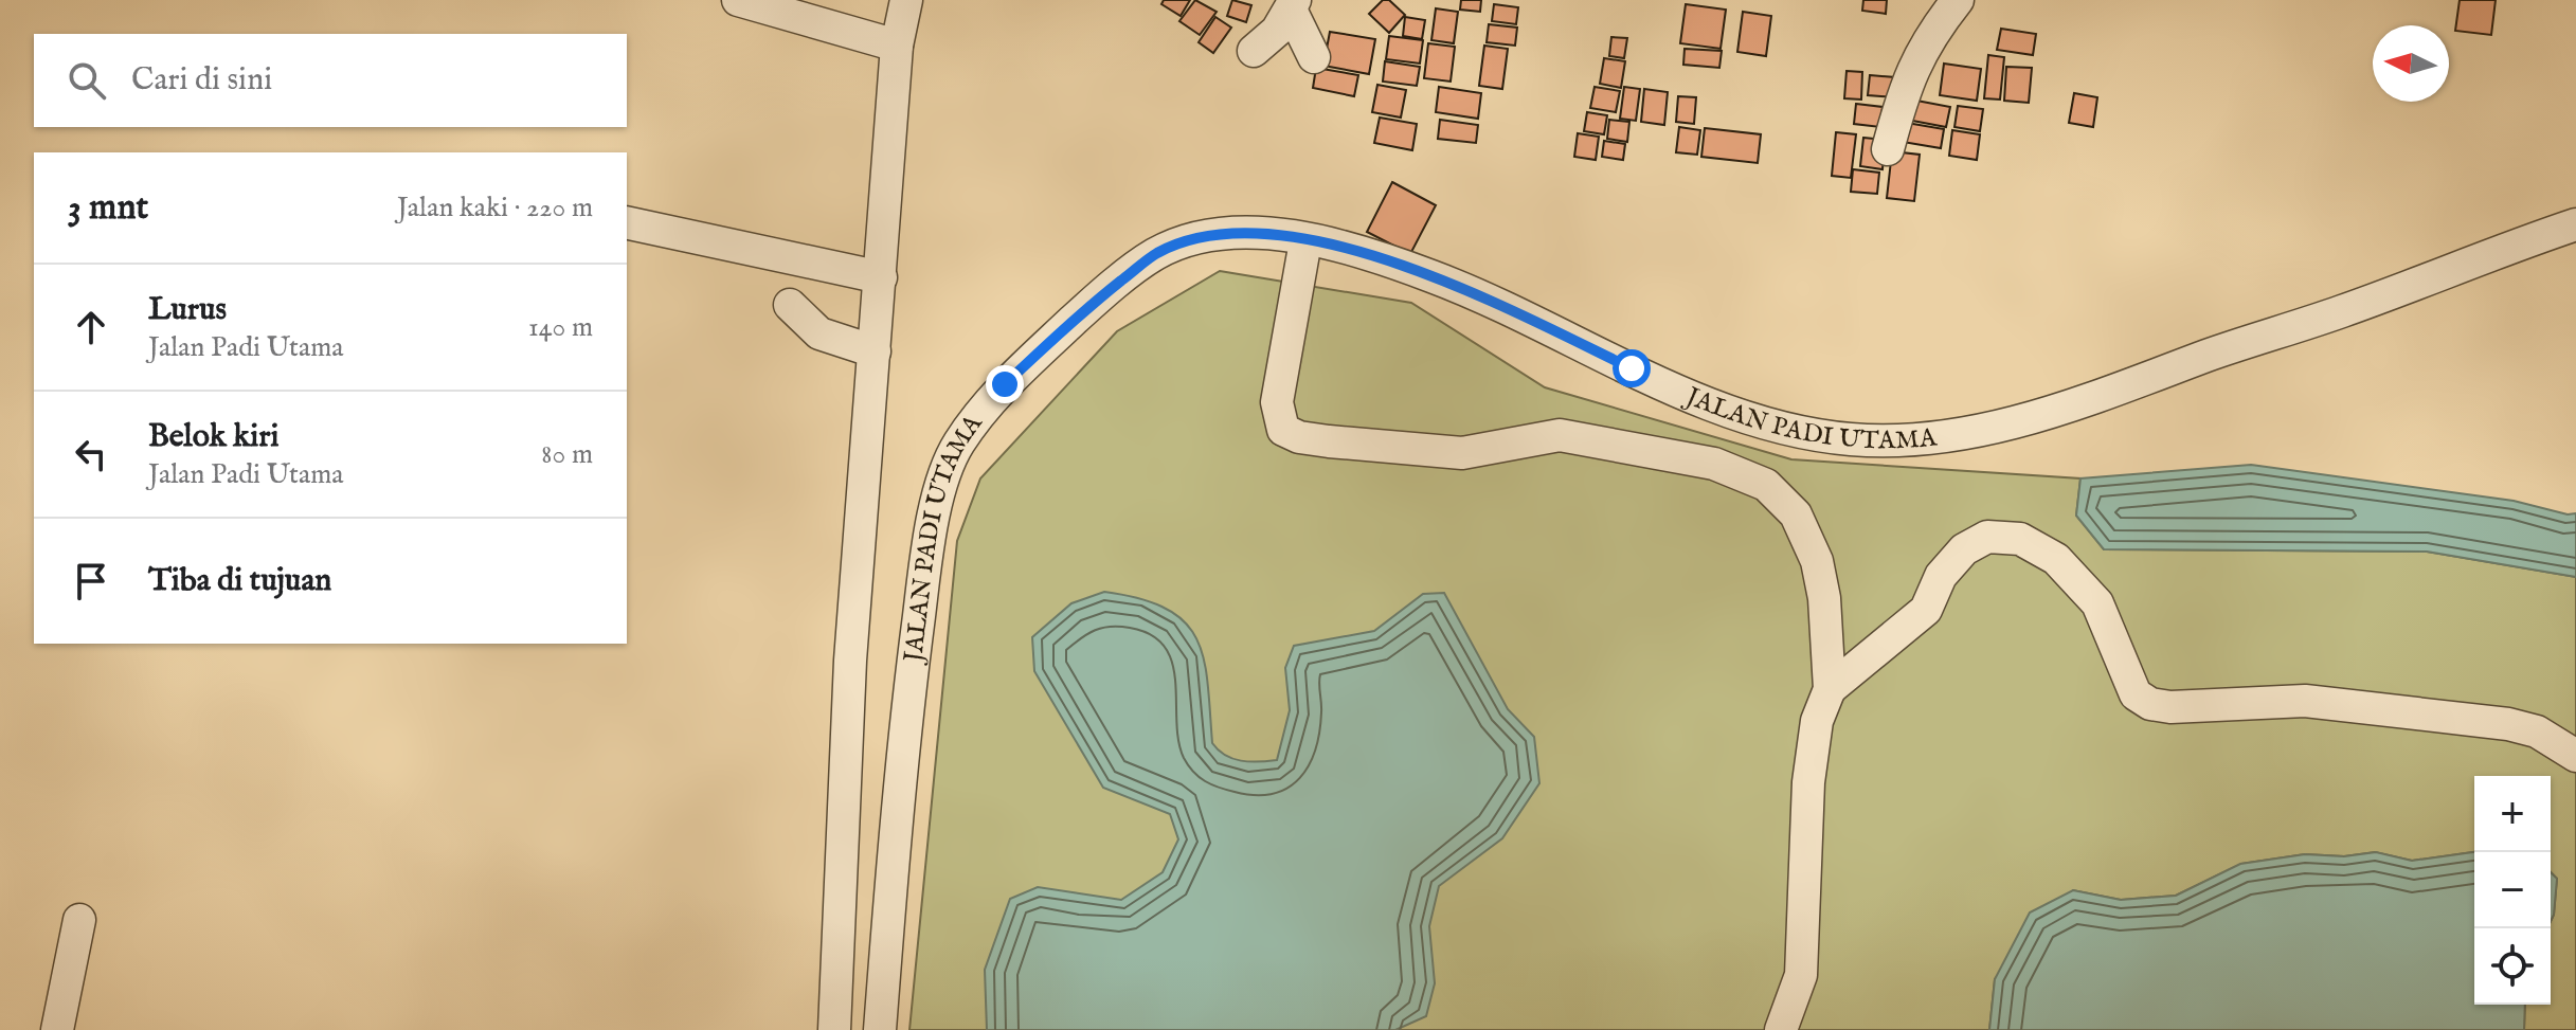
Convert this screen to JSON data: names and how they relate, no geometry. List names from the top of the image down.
{
  "streets": {
    "street": ["JALAN PADI UTAMA"]
  },
  "north": "left",
  "page": {
    "search": "Cari di sini",
    "heading": ["3 mnt", "Jalan kaki · 220 m"],
    "list": [
      ["Lurus", "Jalan Padi Utama", "140 m"],
      ["Belok kiri", "Jalan Padi Utama", "80 m"],
      "Tiba di tujuan"
    ],
    "map_buttons": ["+", "−"]
  }
}
